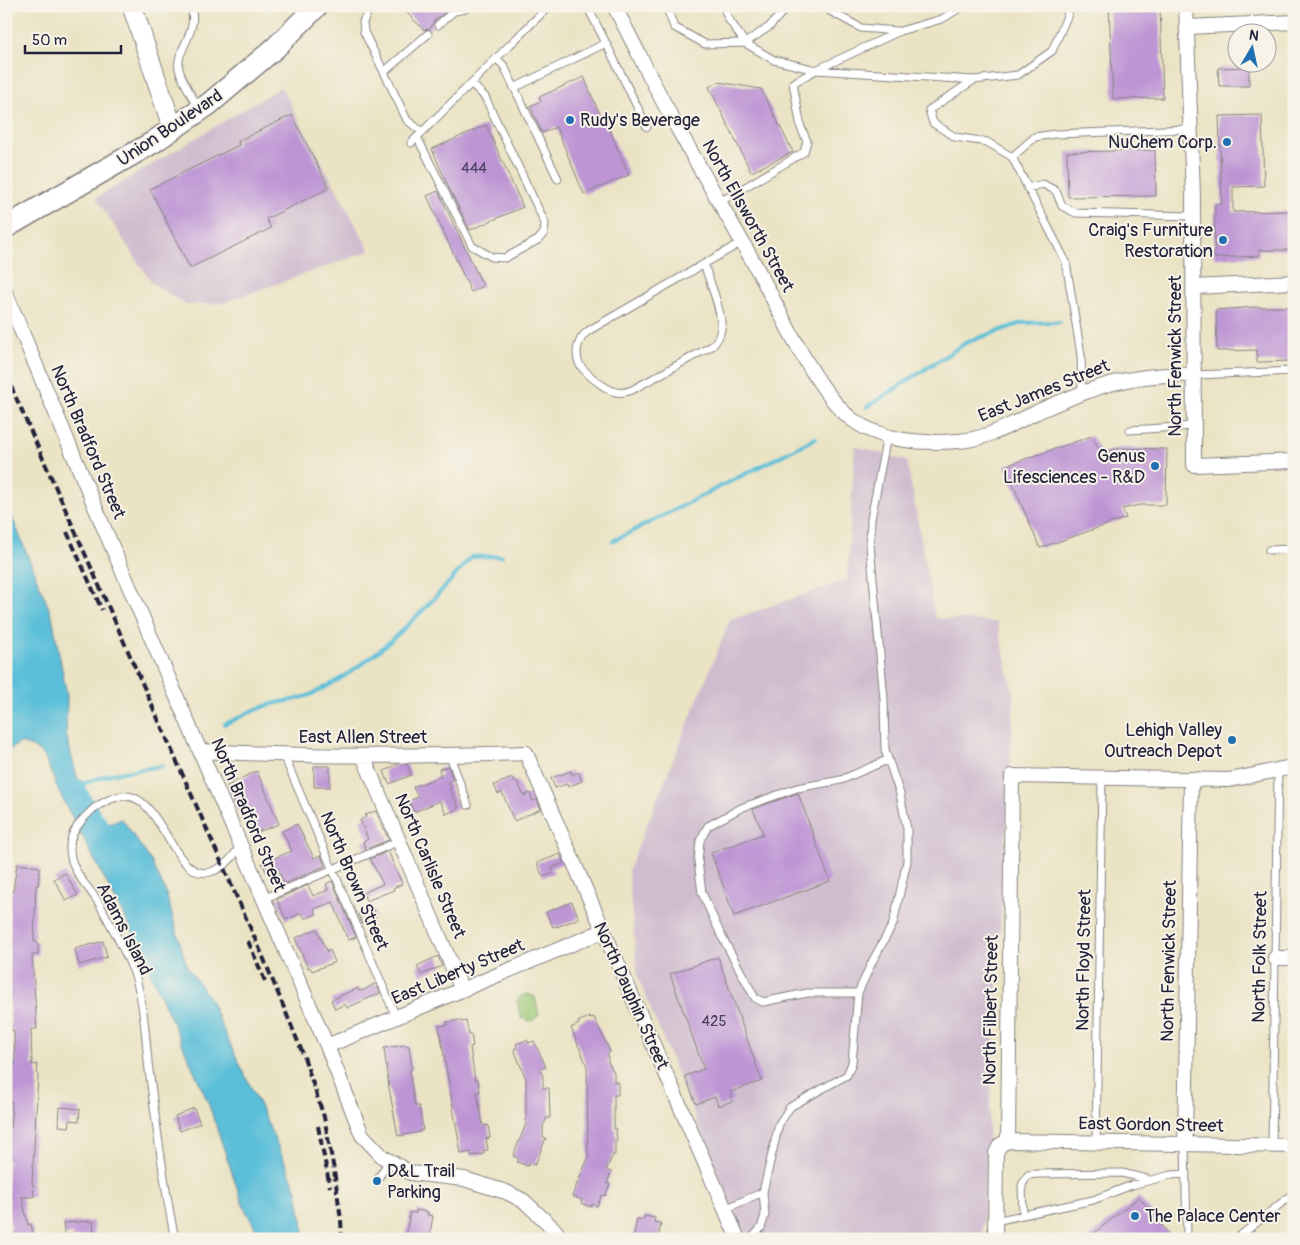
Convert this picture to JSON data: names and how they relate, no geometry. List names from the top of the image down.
{
  "streets": {
    "main road": ["Union Boulevard"],
    "street": [
      "North Ellsworth Street",
      "North Fenwick Street",
      "East James Street",
      "North Bradford Street",
      "East Allen Street",
      "North Carlisle Street",
      "East Liberty Street",
      "North Dauphin Street",
      "North Filbert Street",
      "East Gordon Street"
    ],
    "lane": [
      "North Brown Street",
      "Adams Island",
      "North Folk Street",
      "North Floyd Street"
    ]
  },
  "crossings": [
    ["North Ellsworth Street", "East James Street"],
    ["North Fenwick Street", "East James Street"],
    ["North Fenwick Street", "East Gordon Street"],
    ["North Bradford Street", "East Allen Street"],
    ["North Bradford Street", "Adams Island"],
    ["North Bradford Street", "East Liberty Street"],
    ["East Allen Street", "North Carlisle Street"],
    ["East Allen Street", "North Brown Street"],
    ["East Allen Street", "North Dauphin Street"],
    ["North Carlisle Street", "East Liberty Street"],
    ["North Brown Street", "East Liberty Street"],
    ["North Folk Street", "East Gordon Street"],
    ["North Floyd Street", "North Filbert Street"],
    ["North Floyd Street", "East Gordon Street"],
    ["East Liberty Street", "North Dauphin Street"],
    ["North Filbert Street", "East Gordon Street"]
  ],
  "places": [
    "Rudy's Beverage",
    "NuChem Corp.",
    "Craig's Furniture Restoration",
    "Genus Lifesciences - R&D",
    "Lehigh Valley Outreach Depot",
    "D&L Trail Parking",
    "The Palace Center"
  ],
  "house_numbers": ["444", "425"],
  "scale_bar": "50 m",
  "north": "top"
}
